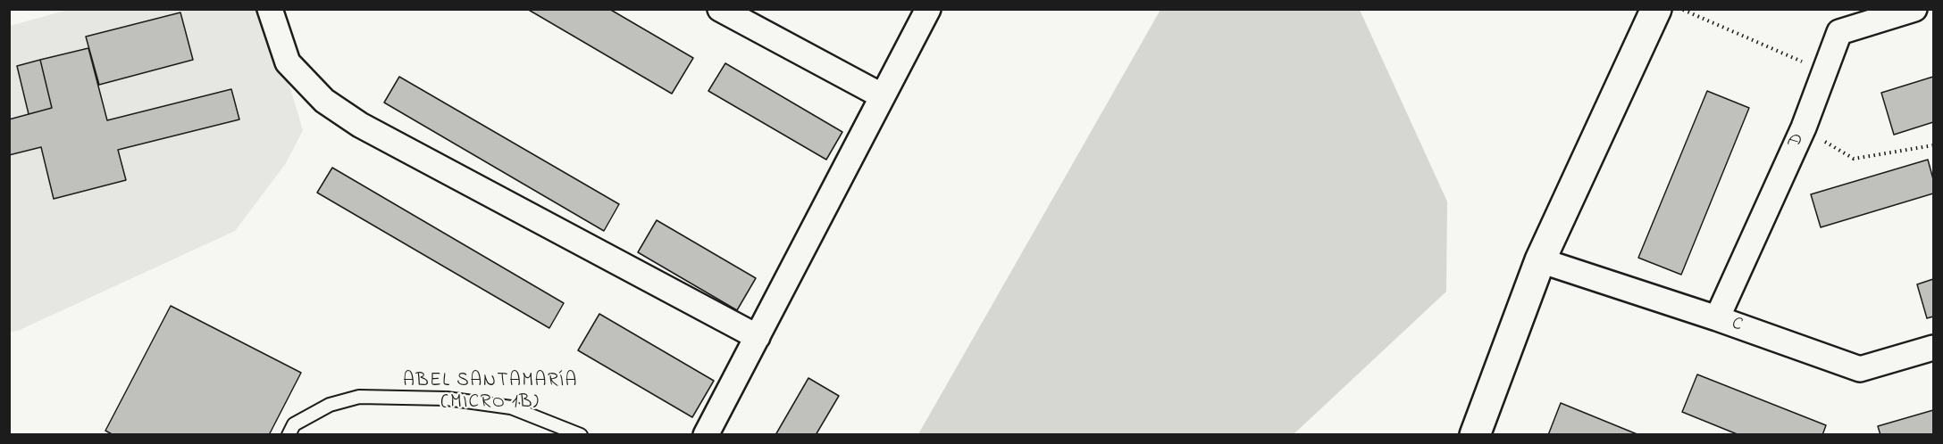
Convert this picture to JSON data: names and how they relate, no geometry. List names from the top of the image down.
{
  "streets": {
    "street": ["D", "C"]
  },
  "crossings": [
    ["D", "C"]
  ],
  "districts": ["ABEL SANTAMARÍA (MICRO 1B)"]
}
